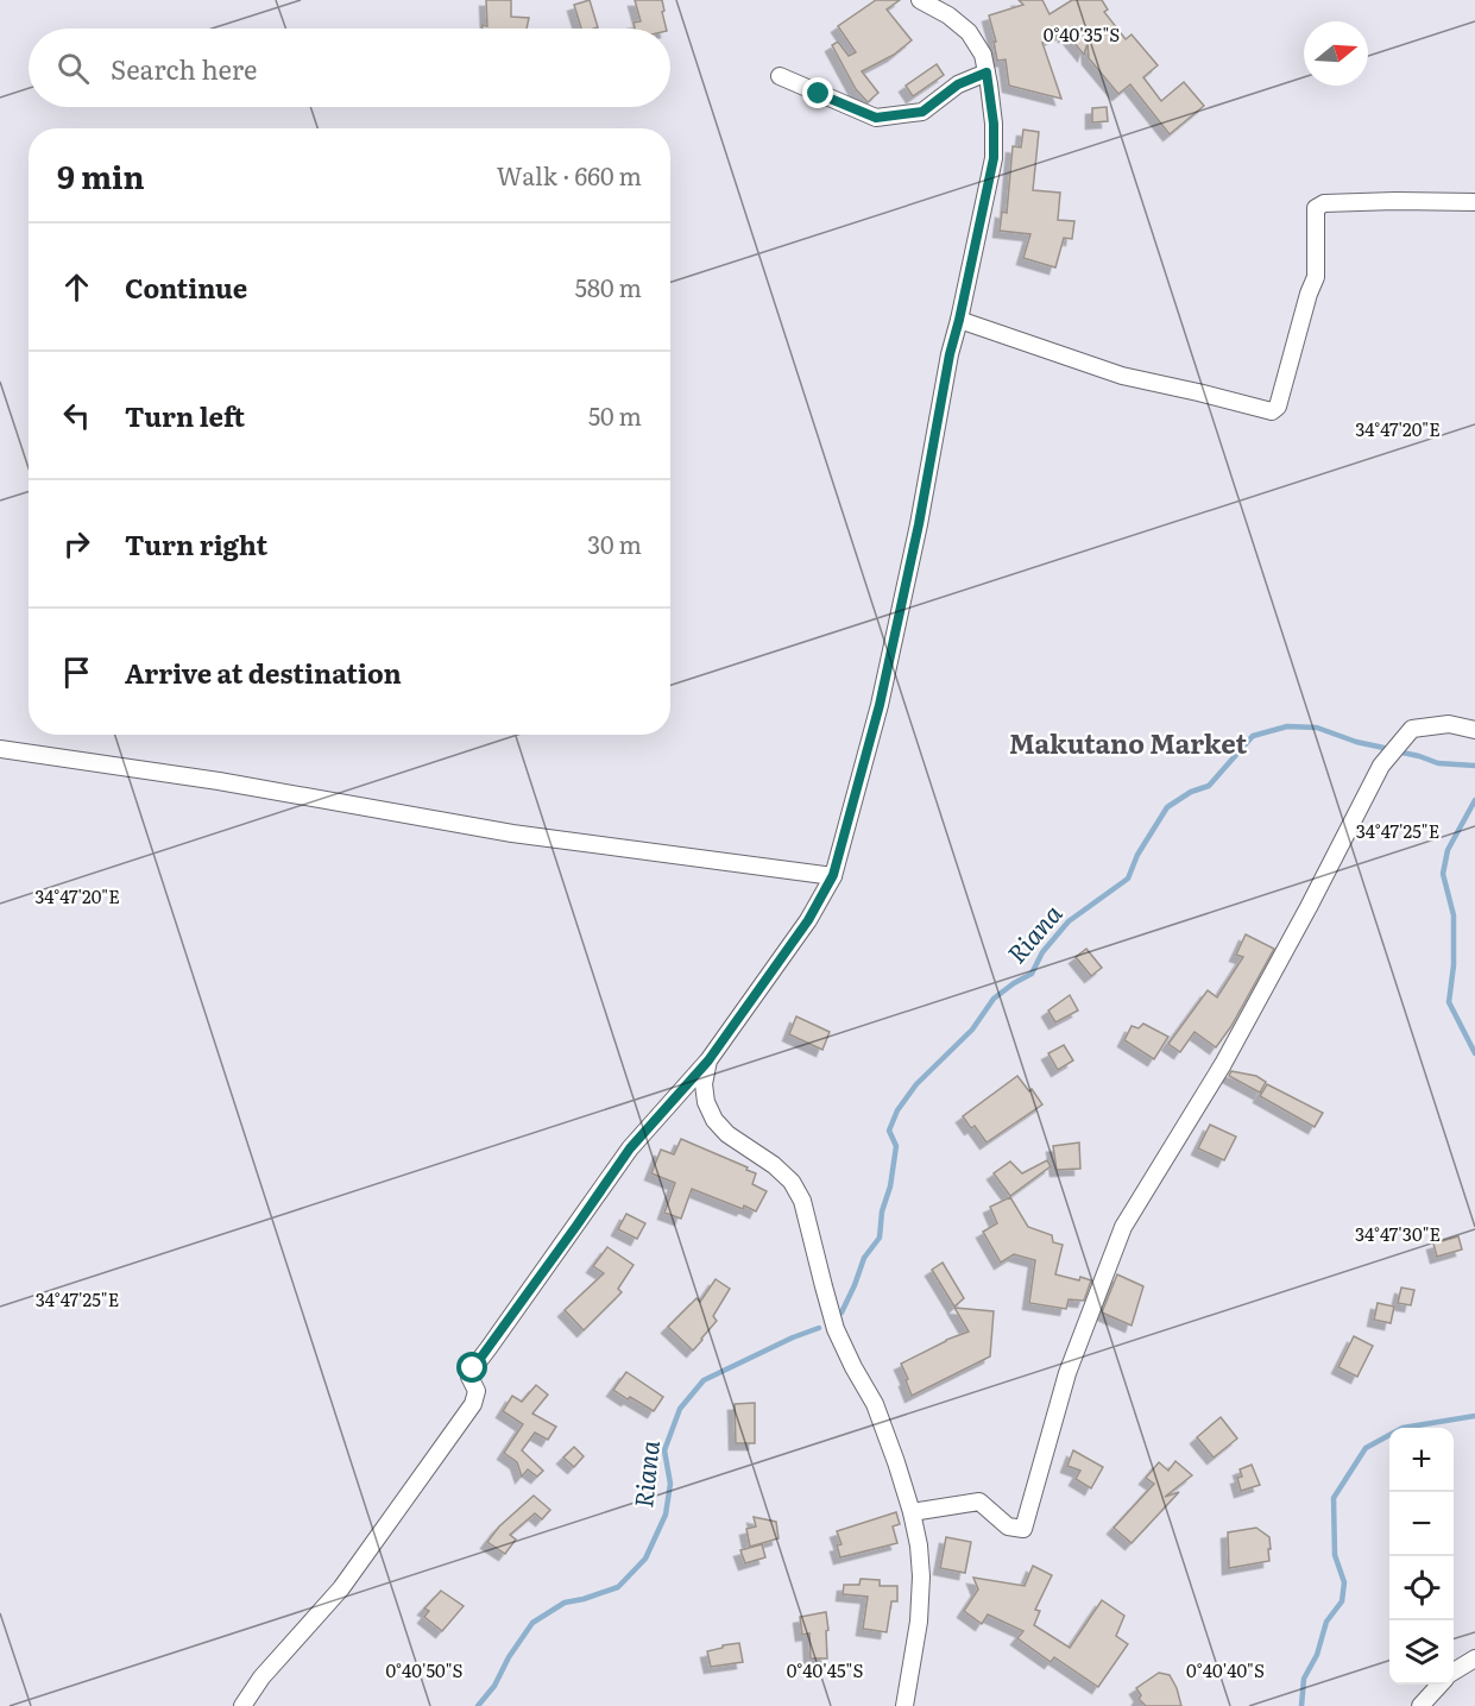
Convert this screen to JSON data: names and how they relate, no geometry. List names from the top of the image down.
{
  "districts": ["Makutano Market"],
  "water": ["Riana"],
  "north": "right",
  "page": {
    "search": "Search here",
    "heading": ["9 min", "Walk · 660 m"],
    "list": [
      ["Continue", "580 m"],
      ["Turn left", "50 m"],
      ["Turn right", "30 m"],
      "Arrive at destination"
    ],
    "map_buttons": ["+", "−"]
  },
  "coordinates": [
    "0°40'35\"S",
    "34°47'20\"E",
    "34°47'25\"E",
    "34°47'30\"E",
    "0°40'50\"S",
    "0°40'40\"S",
    "0°40'45\"S"
  ]
}
